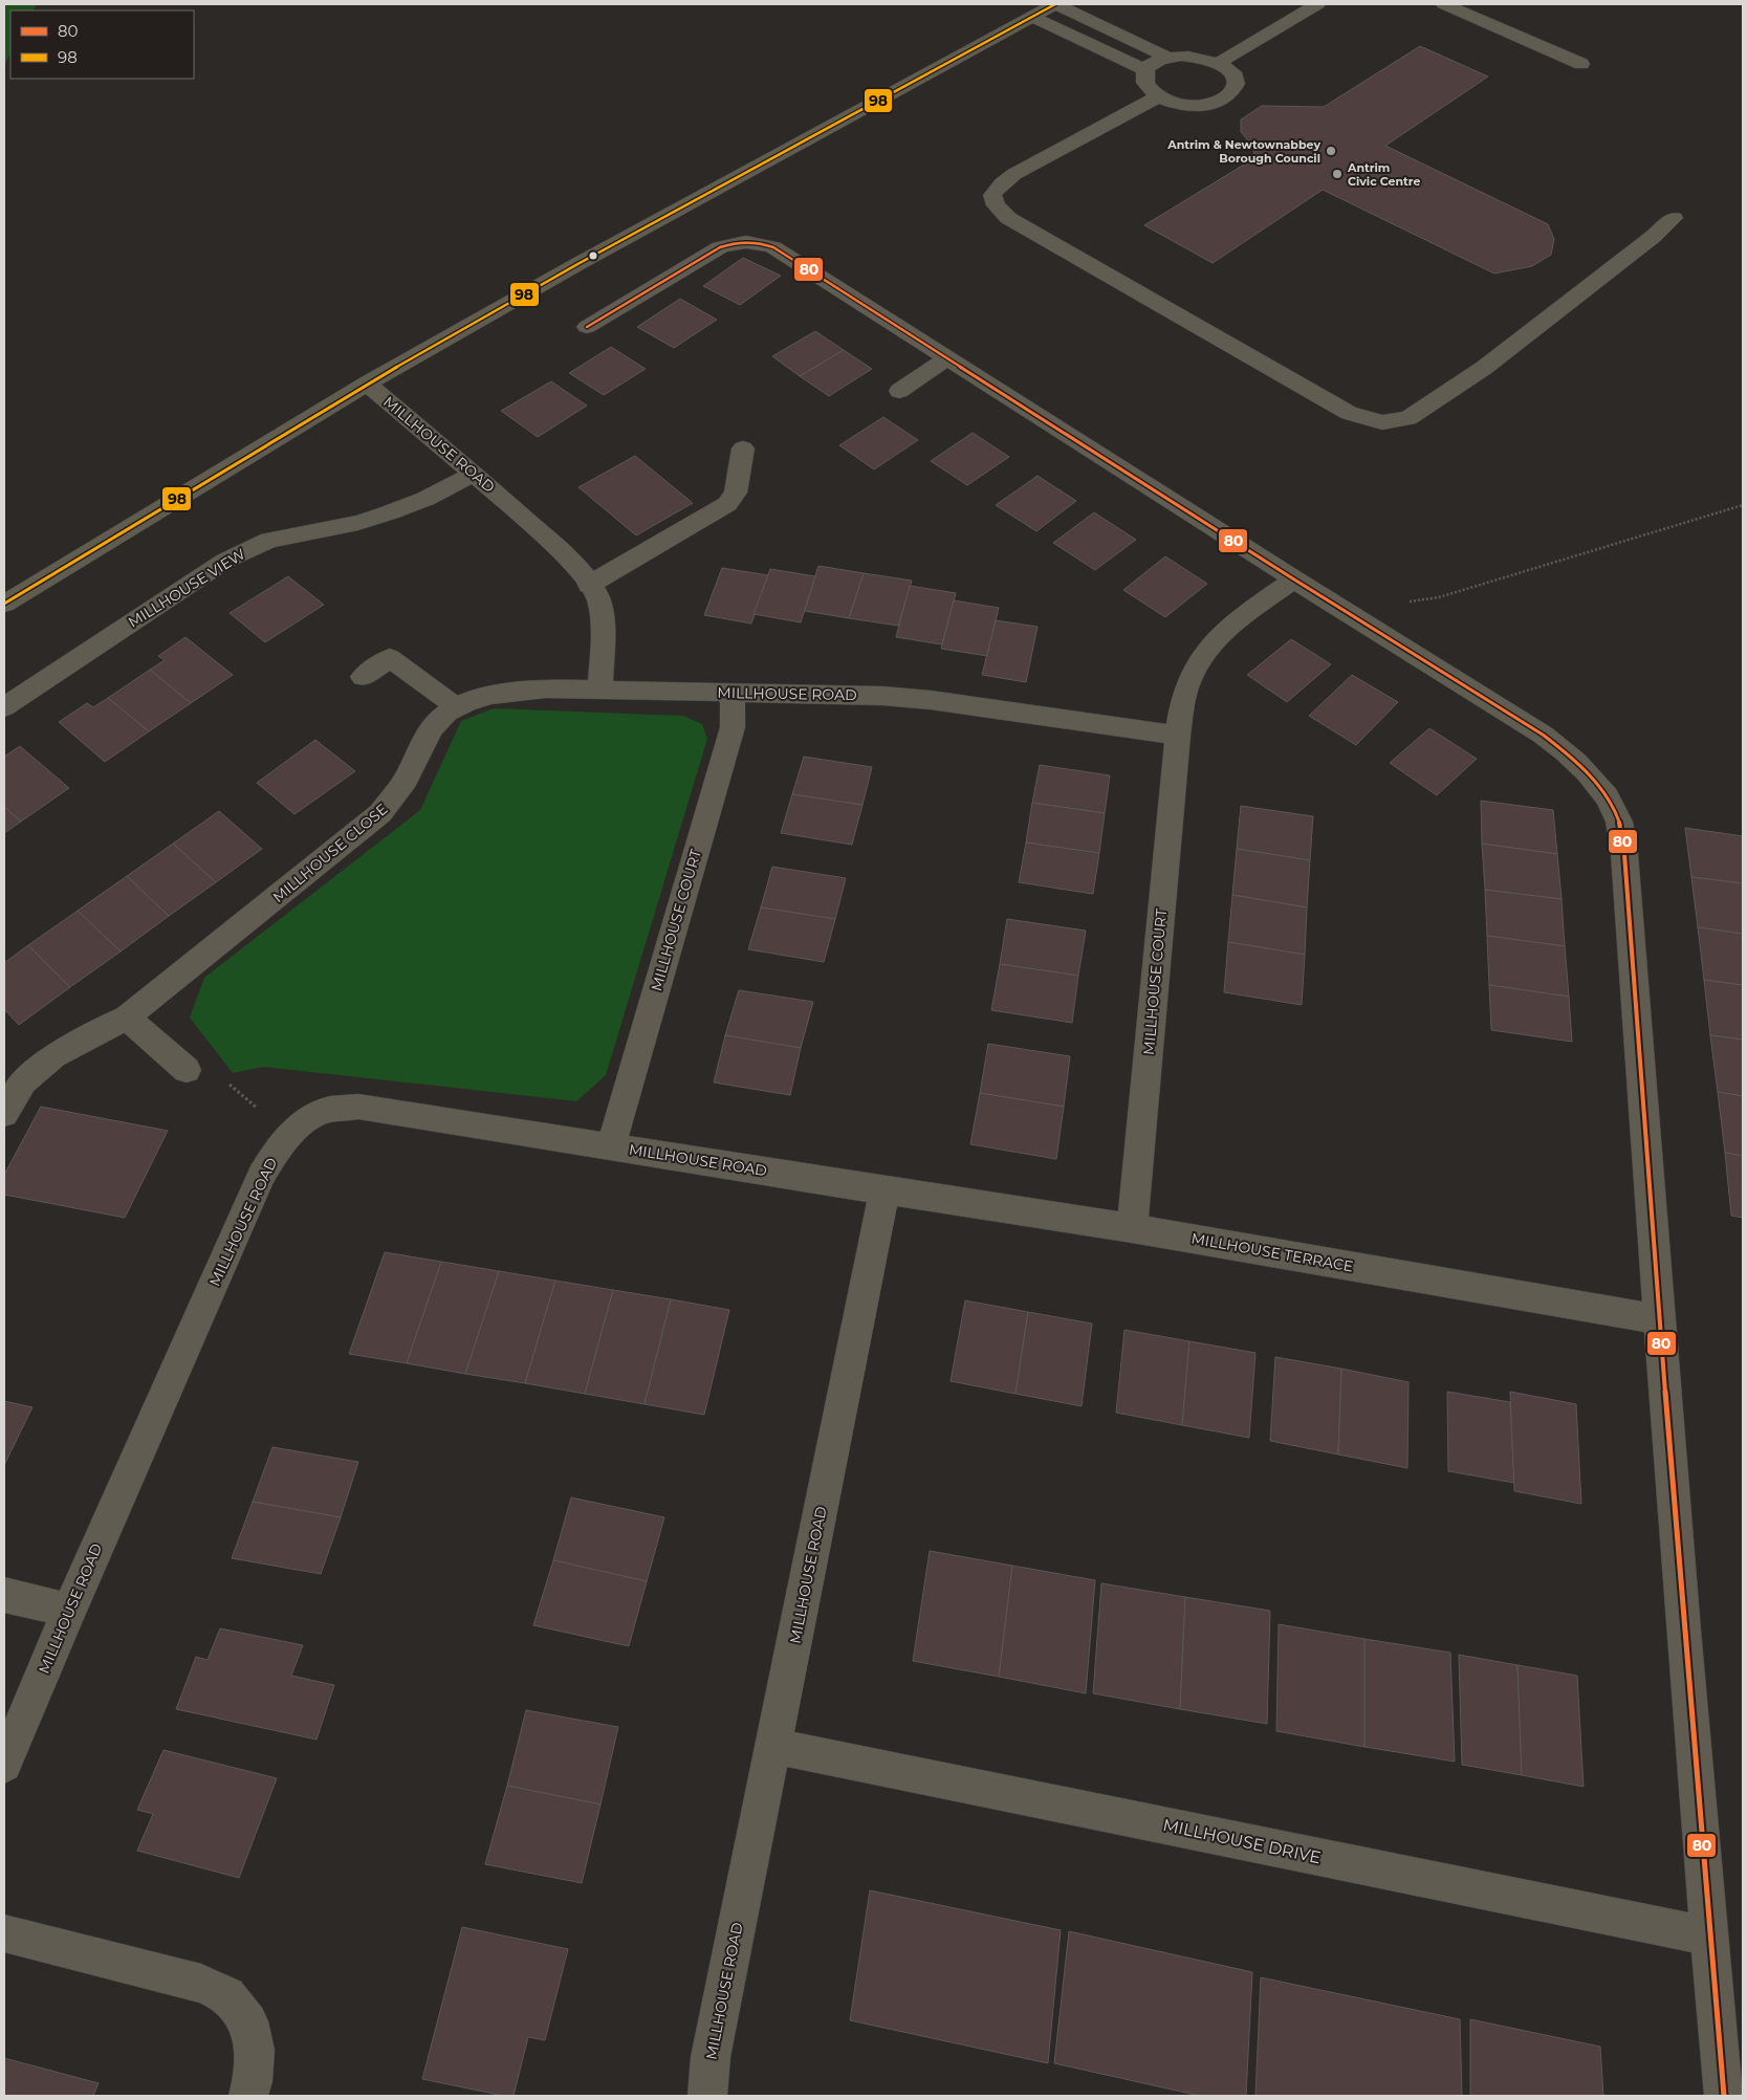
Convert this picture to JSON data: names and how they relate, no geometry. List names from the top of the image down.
{
  "streets": {
    "street": [
      "MILLHOUSE ROAD",
      "MILLHOUSE VIEW",
      "MILLHOUSE CLOSE",
      "MILLHOUSE COURT",
      "MILLHOUSE TERRACE",
      "MILLHOUSE DRIVE"
    ]
  },
  "crossings": [
    ["MILLHOUSE ROAD", "MILLHOUSE VIEW"],
    ["MILLHOUSE ROAD", "MILLHOUSE CLOSE"],
    ["MILLHOUSE ROAD", "MILLHOUSE COURT"],
    ["MILLHOUSE ROAD", "MILLHOUSE TERRACE"],
    ["MILLHOUSE ROAD", "MILLHOUSE DRIVE"],
    ["MILLHOUSE COURT", "MILLHOUSE TERRACE"]
  ],
  "places": ["Antrim & Newtownabbey Borough Council", "Antrim Civic Centre"],
  "lines": ["transit line 98", "transit line 80"],
  "legend": ["80", "98"]
}
